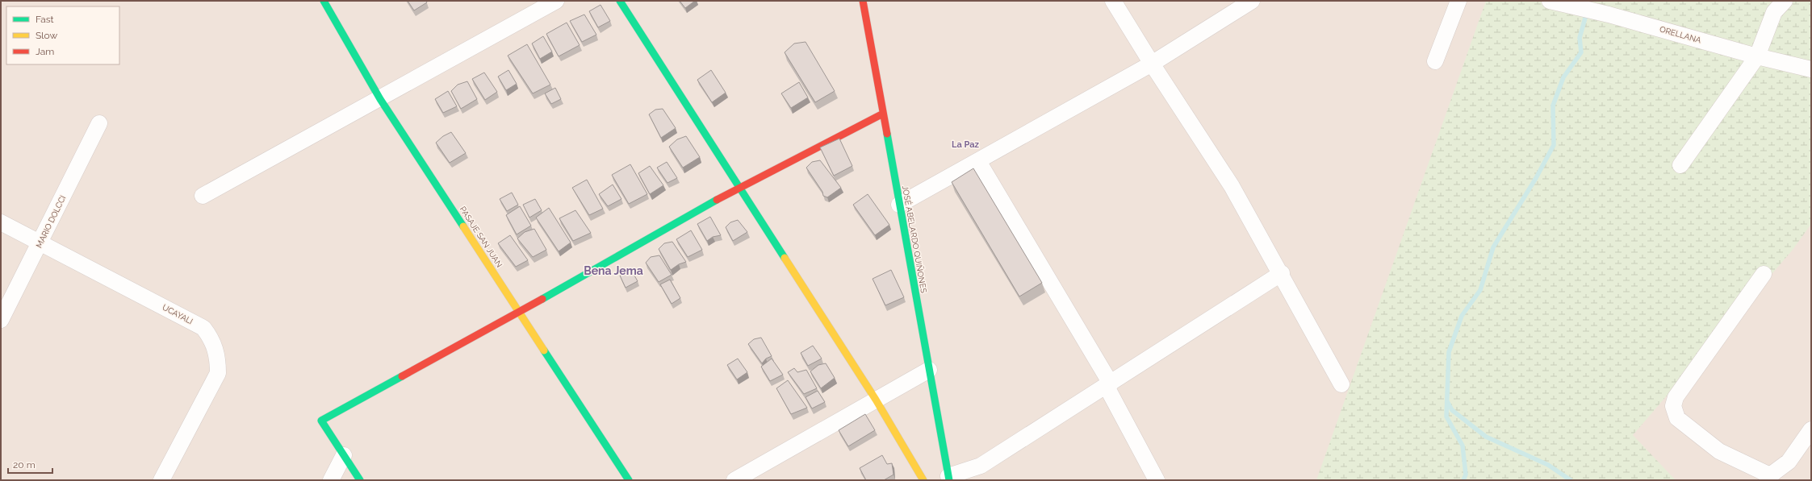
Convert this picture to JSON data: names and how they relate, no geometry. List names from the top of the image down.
{
  "streets": {
    "street": [
      "ORELLANA",
      "MARIO DOLCCI",
      "PASAJE SAN JUAN",
      "JOSÉ ABELARDO QUIÑONES",
      "UCAYALI"
    ]
  },
  "crossings": [
    ["MARIO DOLCCI", "UCAYALI"]
  ],
  "districts": ["La Paz", "Bena Jema"],
  "legend": ["Fast", "Slow", "Jam"],
  "scale_bar": "20 m"
}
